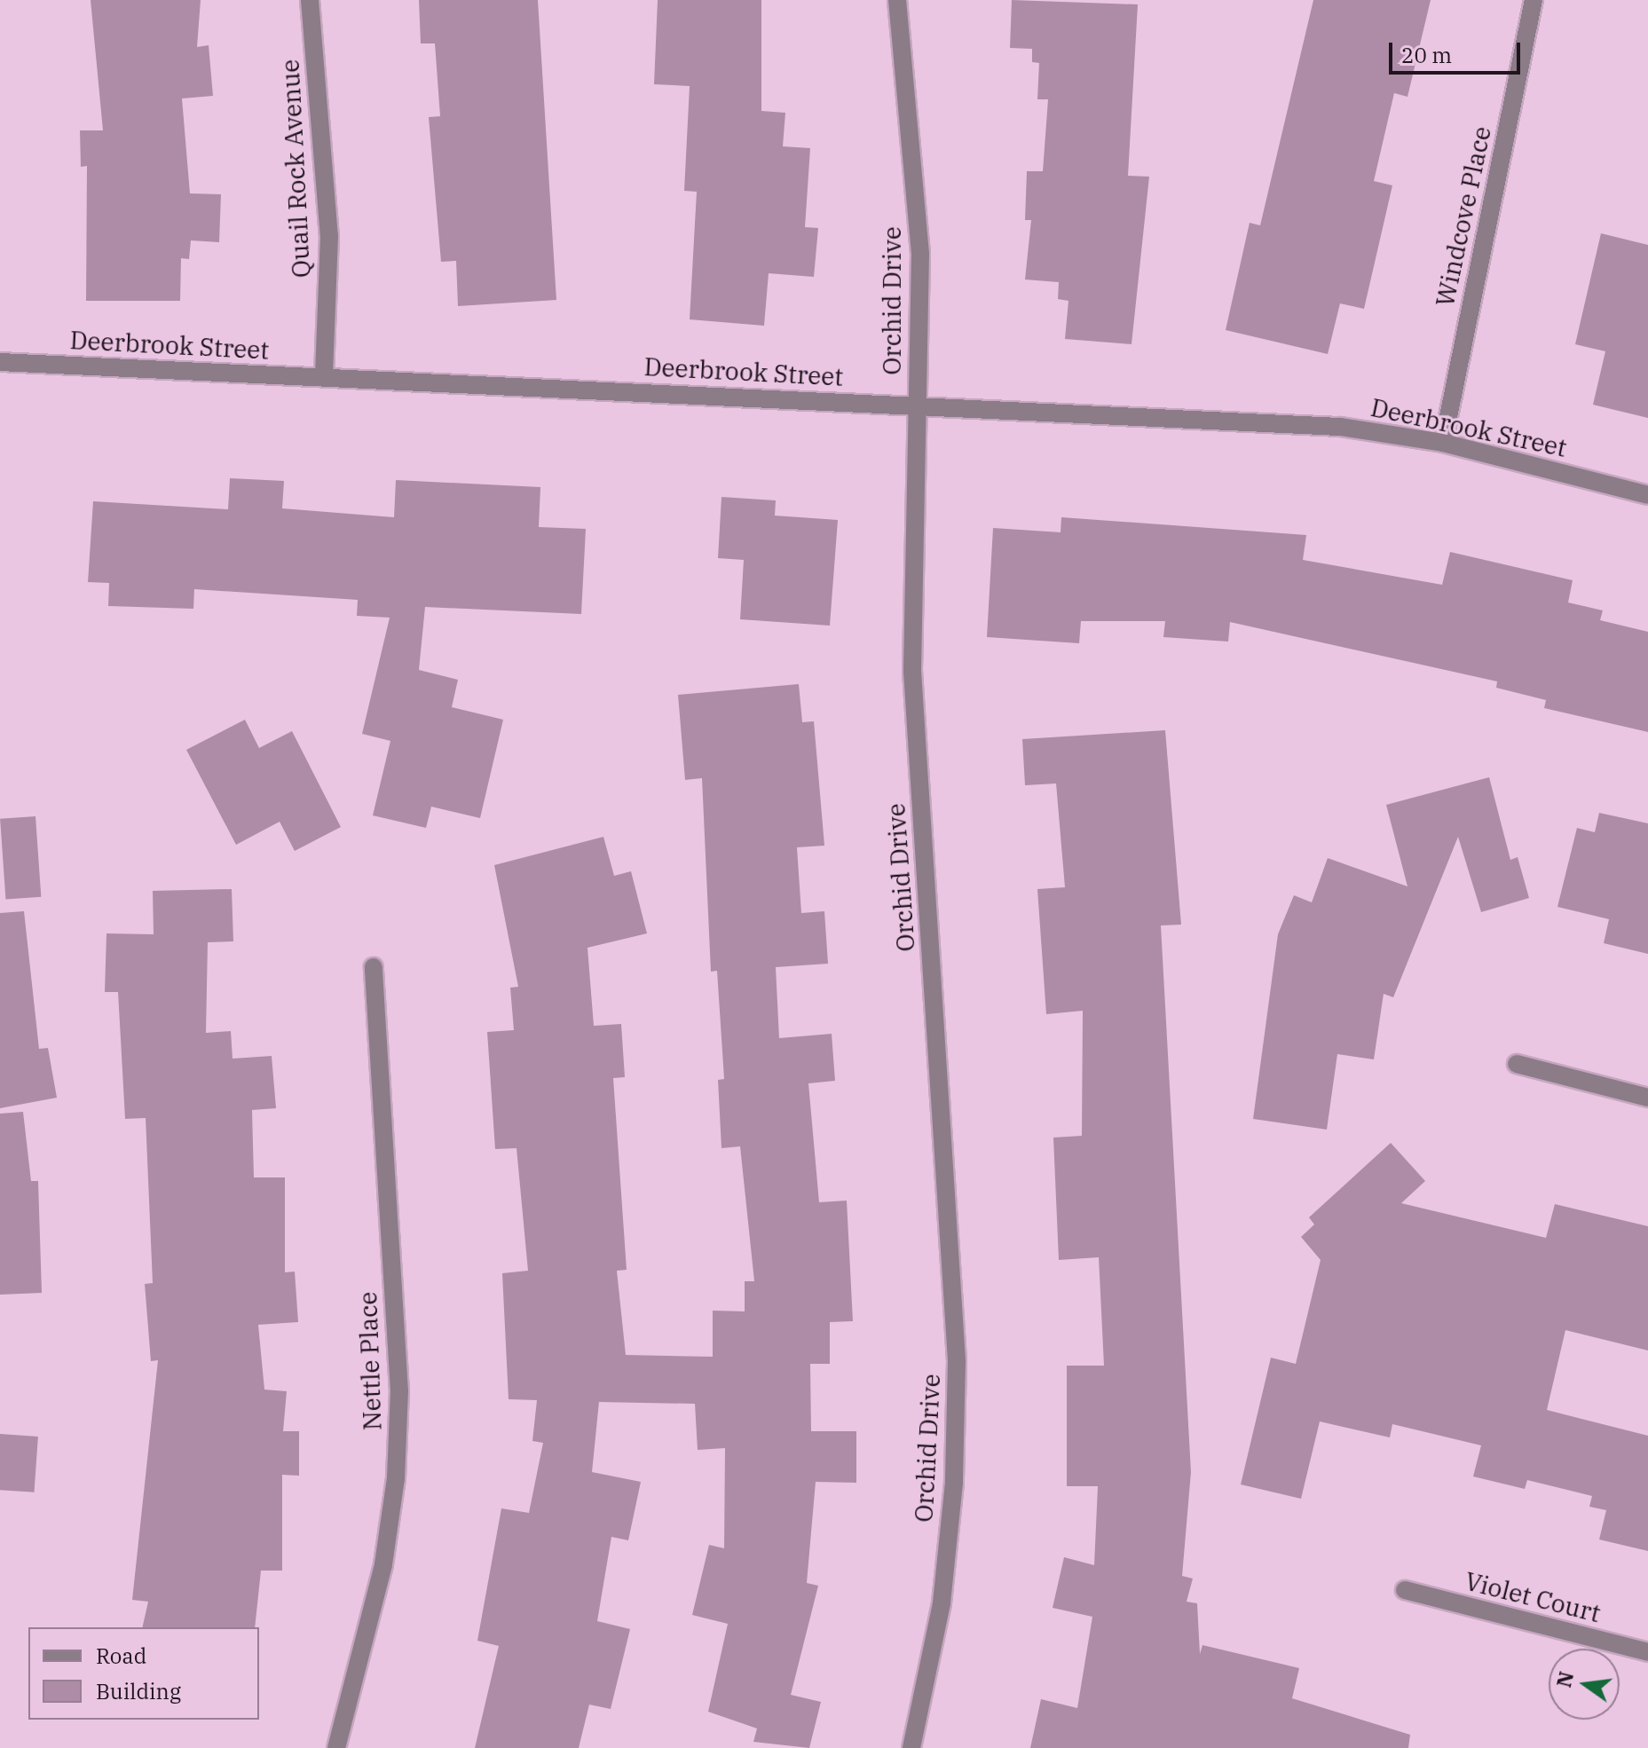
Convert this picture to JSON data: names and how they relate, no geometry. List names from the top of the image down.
{
  "streets": {
    "street": [
      "Quail Rock Avenue",
      "Windcove Place",
      "Orchid Drive",
      "Deerbrook Street",
      "Nettle Place",
      "Violet Court"
    ]
  },
  "crossings": [
    ["Quail Rock Avenue", "Deerbrook Street"],
    ["Windcove Place", "Deerbrook Street"],
    ["Orchid Drive", "Deerbrook Street"]
  ],
  "legend": ["Road", "Building"],
  "scale_bar": "20 m",
  "north": "left"
}
